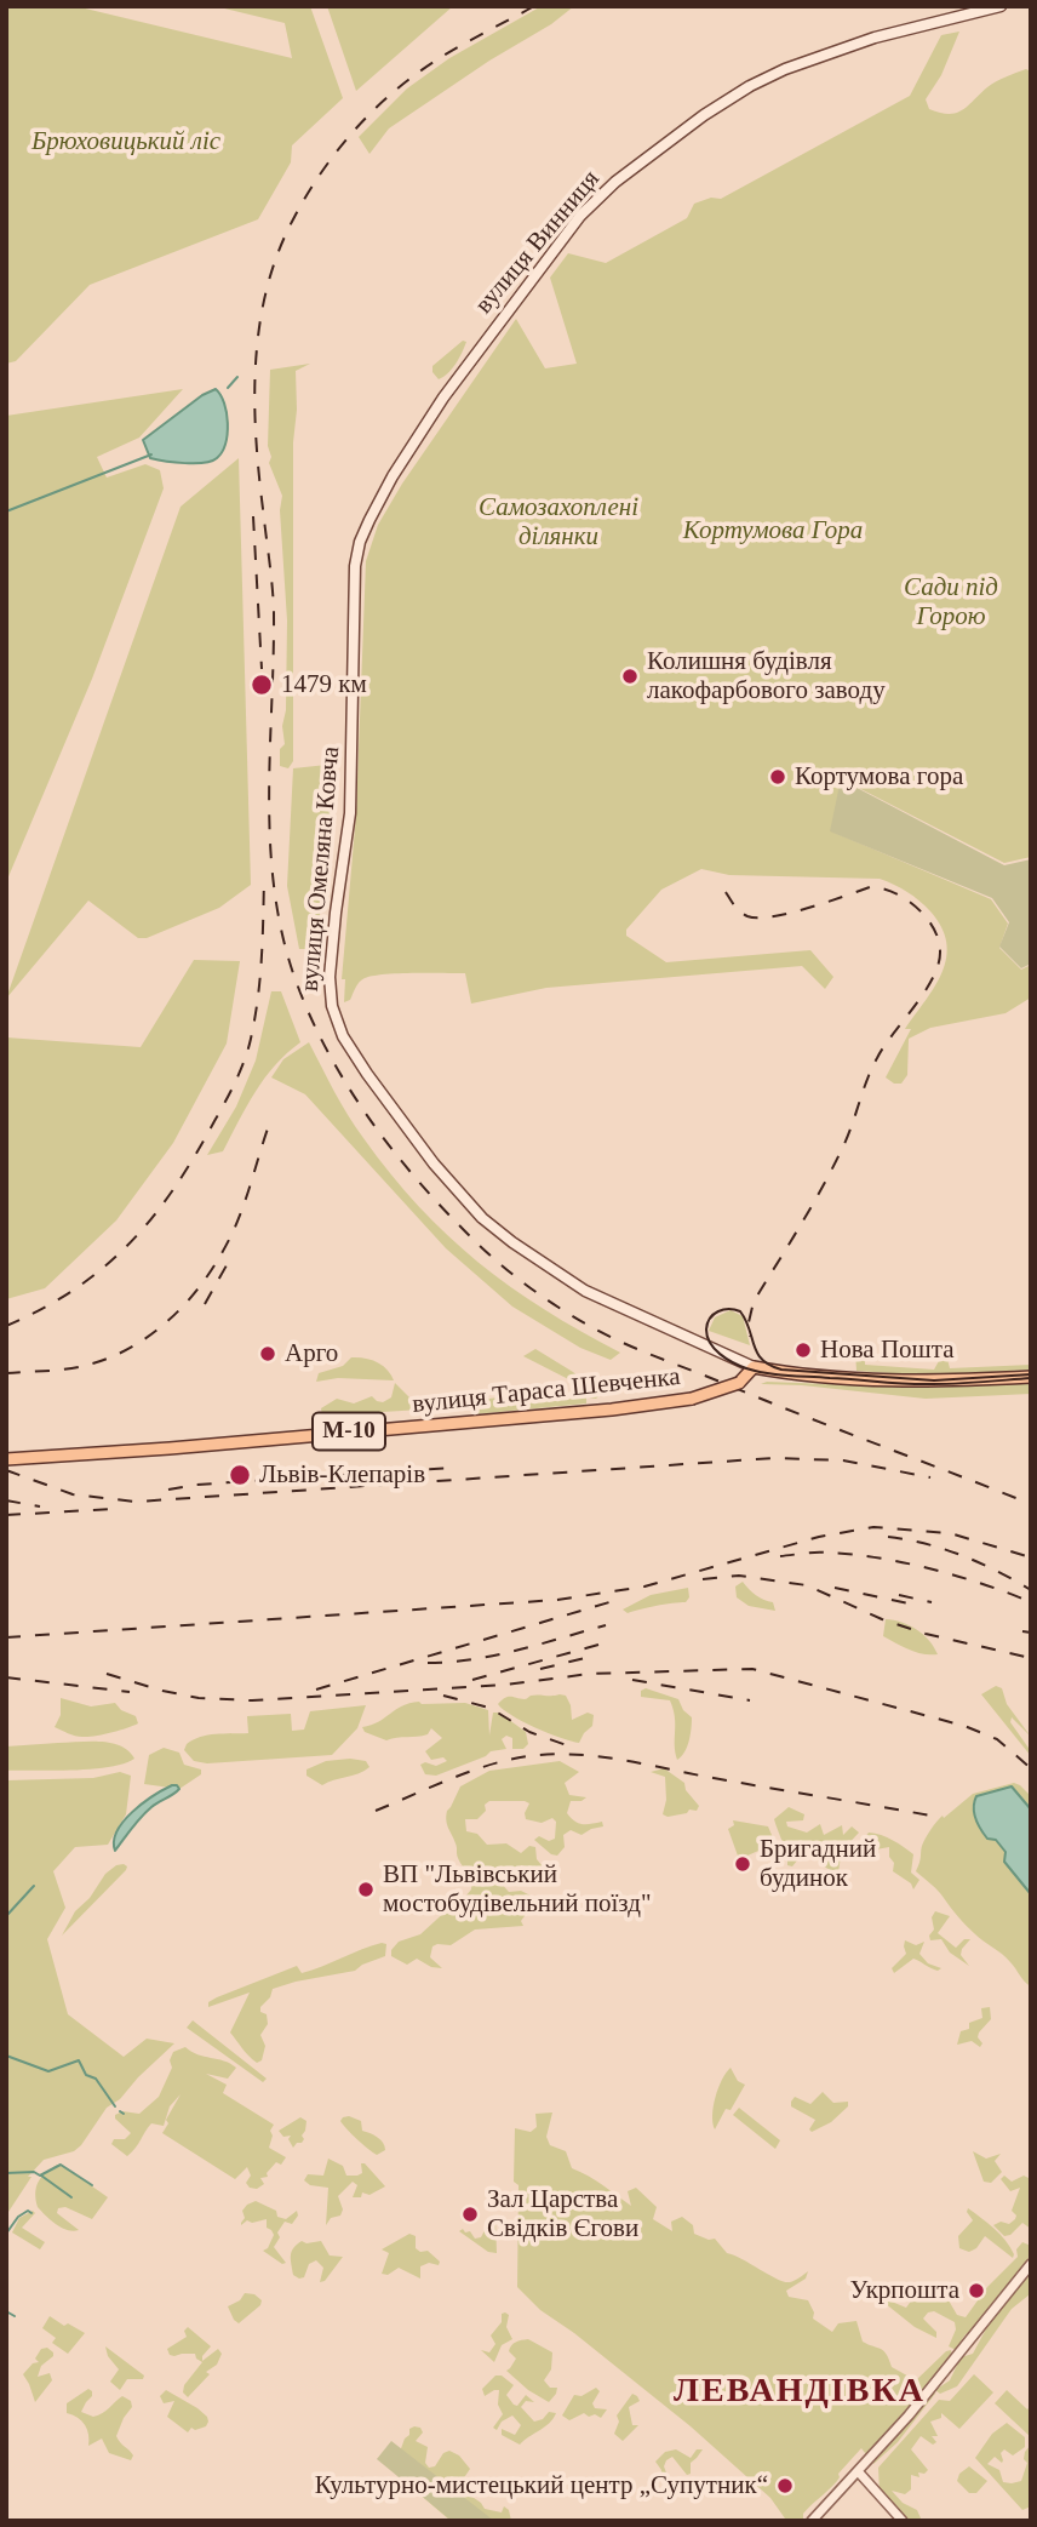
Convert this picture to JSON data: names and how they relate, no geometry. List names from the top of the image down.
{
  "streets": {
    "main road": [
      "вулиця Винниця",
      "вулиця Омеляна Ковча",
      "вулиця Тараса Шевченка",
      "М-10"
    ]
  },
  "crossings": [
    ["вулиця Винниця", "вулиця Омеляна Ковча"],
    ["вулиця Омеляна Ковча", "вулиця Тараса Шевченка"]
  ],
  "districts": ["ЛЕВАНДІВКА"],
  "parks": [
    "Брюховицький ліс",
    "Самозахоплені ділянки",
    "Кортумова Гора",
    "Сади під Горою"
  ],
  "places": [
    "Колишня будівля лакофарбового заводу",
    "1479 км",
    "Кортумова гора",
    "Нова Пошта",
    "Арго",
    "Львів-Клепарів",
    "Бригадний будинок",
    "ВП \"Львівський мостобудівельний поїзд\"",
    "Зал Царства Свідків Єгови",
    "Укрпошта",
    "Культурно-мистецький центр „Супутник“"
  ]
}
